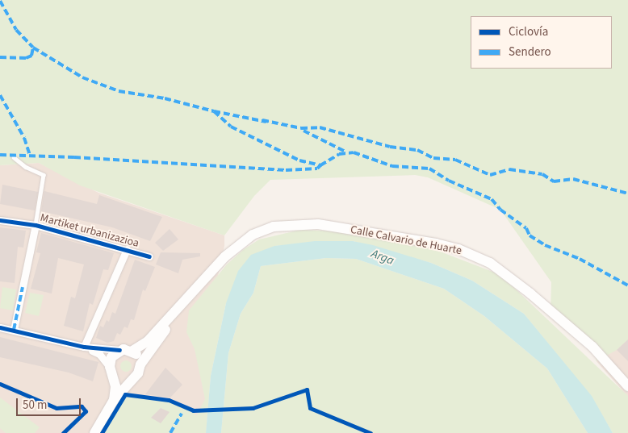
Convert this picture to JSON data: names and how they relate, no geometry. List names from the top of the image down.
{
  "streets": {
    "main road": ["Calle Calvario de Huarte"],
    "street": ["Martiket urbanizazioa"]
  },
  "water": ["Arga"],
  "legend": ["Ciclovía", "Sendero"],
  "scale_bar": "50 m"
}
